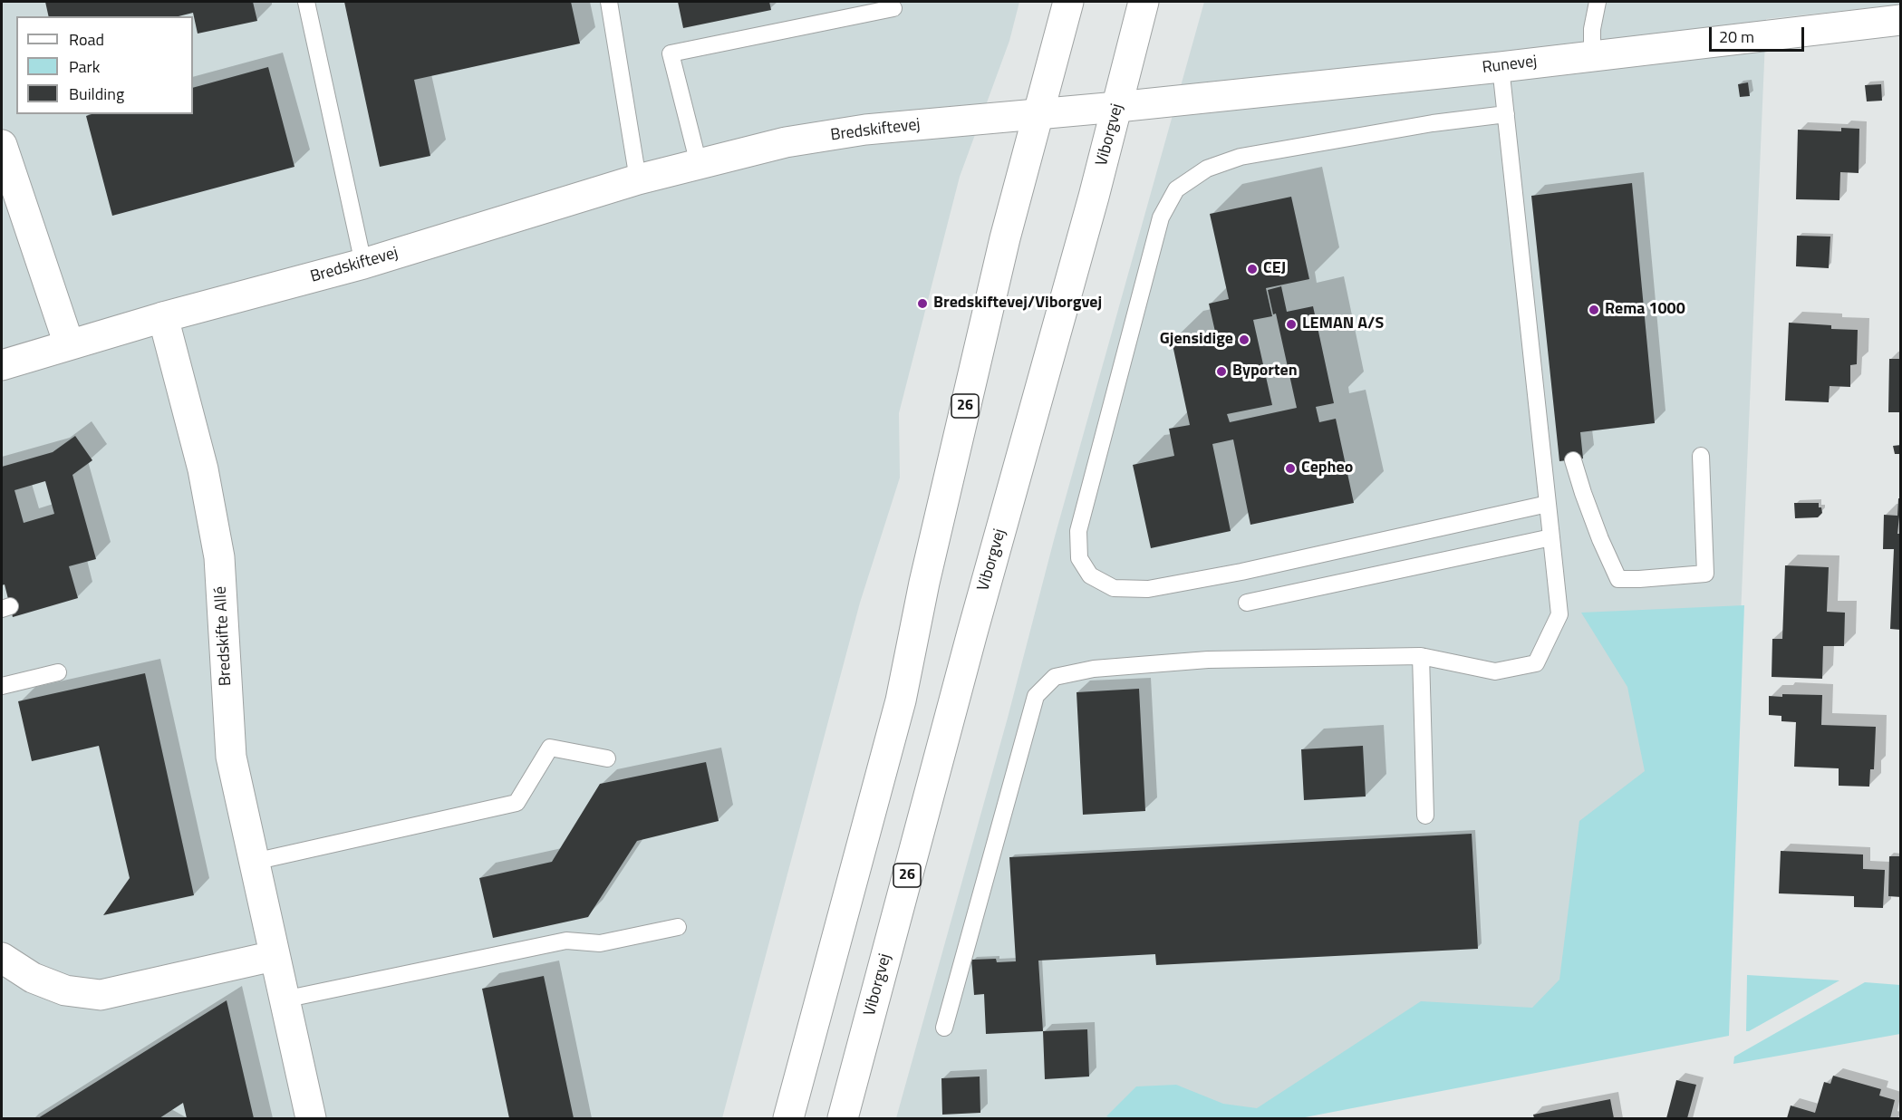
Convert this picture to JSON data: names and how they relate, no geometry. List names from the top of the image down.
{
  "streets": {
    "street": [
      "Runevej",
      "Bredskiftevej",
      "Viborgvej",
      "26",
      "Bredskifte Allé"
    ]
  },
  "crossings": [
    ["Runevej", "Bredskiftevej"],
    ["Runevej", "Viborgvej"],
    ["Bredskiftevej", "Viborgvej"],
    ["Bredskiftevej", "26"],
    ["Bredskiftevej", "Bredskifte Allé"]
  ],
  "places": [
    "CEJ",
    "Bredskiftevej/Viborgvej",
    "Rema 1000",
    "LEMAN A/S",
    "Gjensidige",
    "Byporten",
    "Cepheo"
  ],
  "legend": ["Road", "Park", "Building"],
  "scale_bar": "20 m"
}
